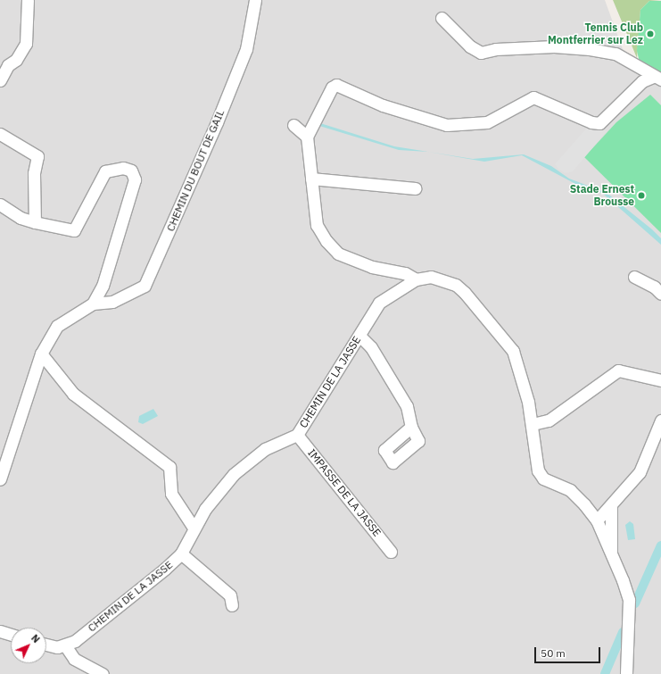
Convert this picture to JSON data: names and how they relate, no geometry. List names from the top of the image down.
{
  "streets": {
    "street": ["CHEMIN DU BOUT DE GAIL", "CHEMIN DE LA JASSE", "IMPASSE DE LA JASSE"]
  },
  "crossings": [
    ["CHEMIN DE LA JASSE", "IMPASSE DE LA JASSE"]
  ],
  "places": ["Tennis Club Montferrier sur Lez", "Stade Ernest Brousse"],
  "scale_bar": "50 m",
  "north": "top right"
}
